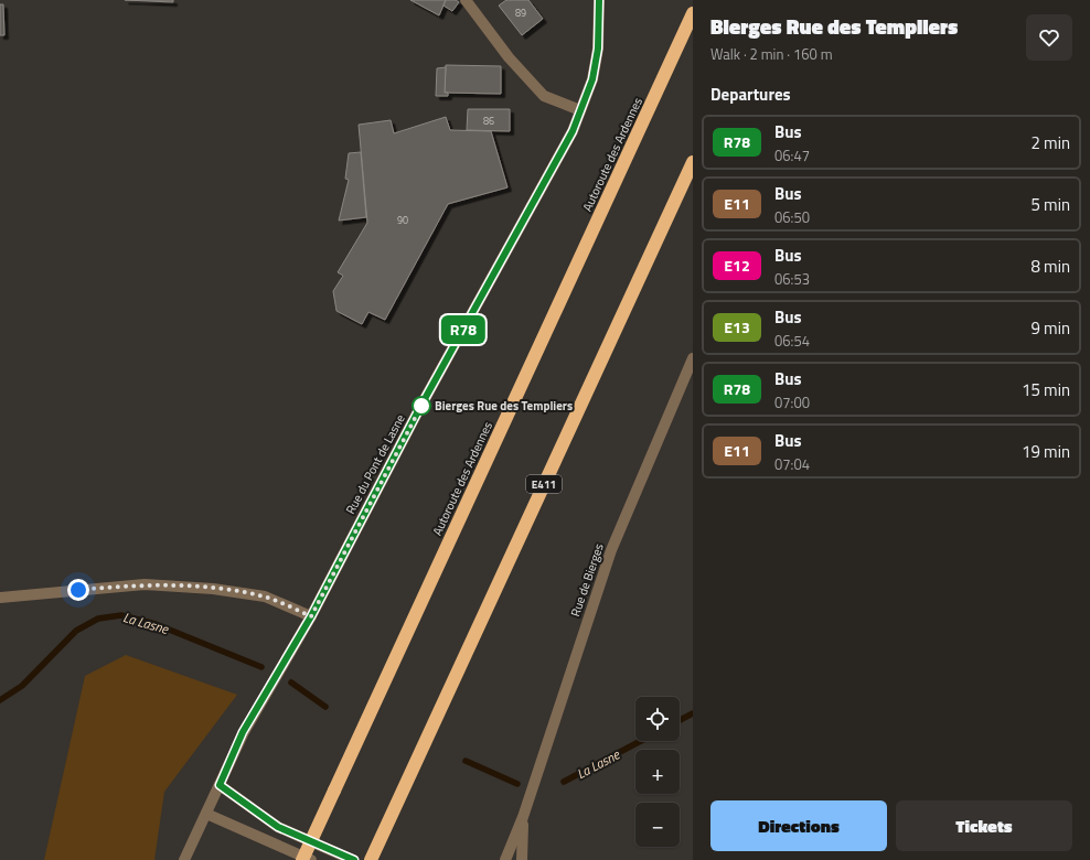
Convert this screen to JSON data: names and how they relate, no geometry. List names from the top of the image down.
{
  "streets": {
    "highway": ["Autoroute des Ardennes", "E411"],
    "street": ["Rue du Pont de Lasne", "Rue de Bierges"]
  },
  "water": ["La Lasne"],
  "places": ["Bierges Rue des Templiers"],
  "lines": ["bus line R78"],
  "house_numbers": ["89", "86", "90"],
  "page": {
    "on_map": "R78",
    "heading": [
      ["Bierges Rue des Templiers", "Walk · 2 min · 160 m"],
      "Departures"
    ],
    "list": [
      {
        "mark": "R78",
        "name": "Bus",
        "note": "06:47",
        "value": "2 min"
      },
      {
        "mark": "E11",
        "name": "Bus",
        "note": "06:50",
        "value": "5 min"
      },
      {
        "mark": "E12",
        "name": "Bus",
        "note": "06:53",
        "value": "8 min"
      },
      {
        "mark": "E13",
        "name": "Bus",
        "note": "06:54",
        "value": "9 min"
      },
      {
        "mark": "R78",
        "name": "Bus",
        "note": "07:00",
        "value": "15 min"
      },
      {
        "mark": "E11",
        "name": "Bus",
        "note": "07:04",
        "value": "19 min"
      }
    ],
    "map_buttons": ["+", "−"],
    "buttons": ["Directions", "Tickets"]
  }
}
